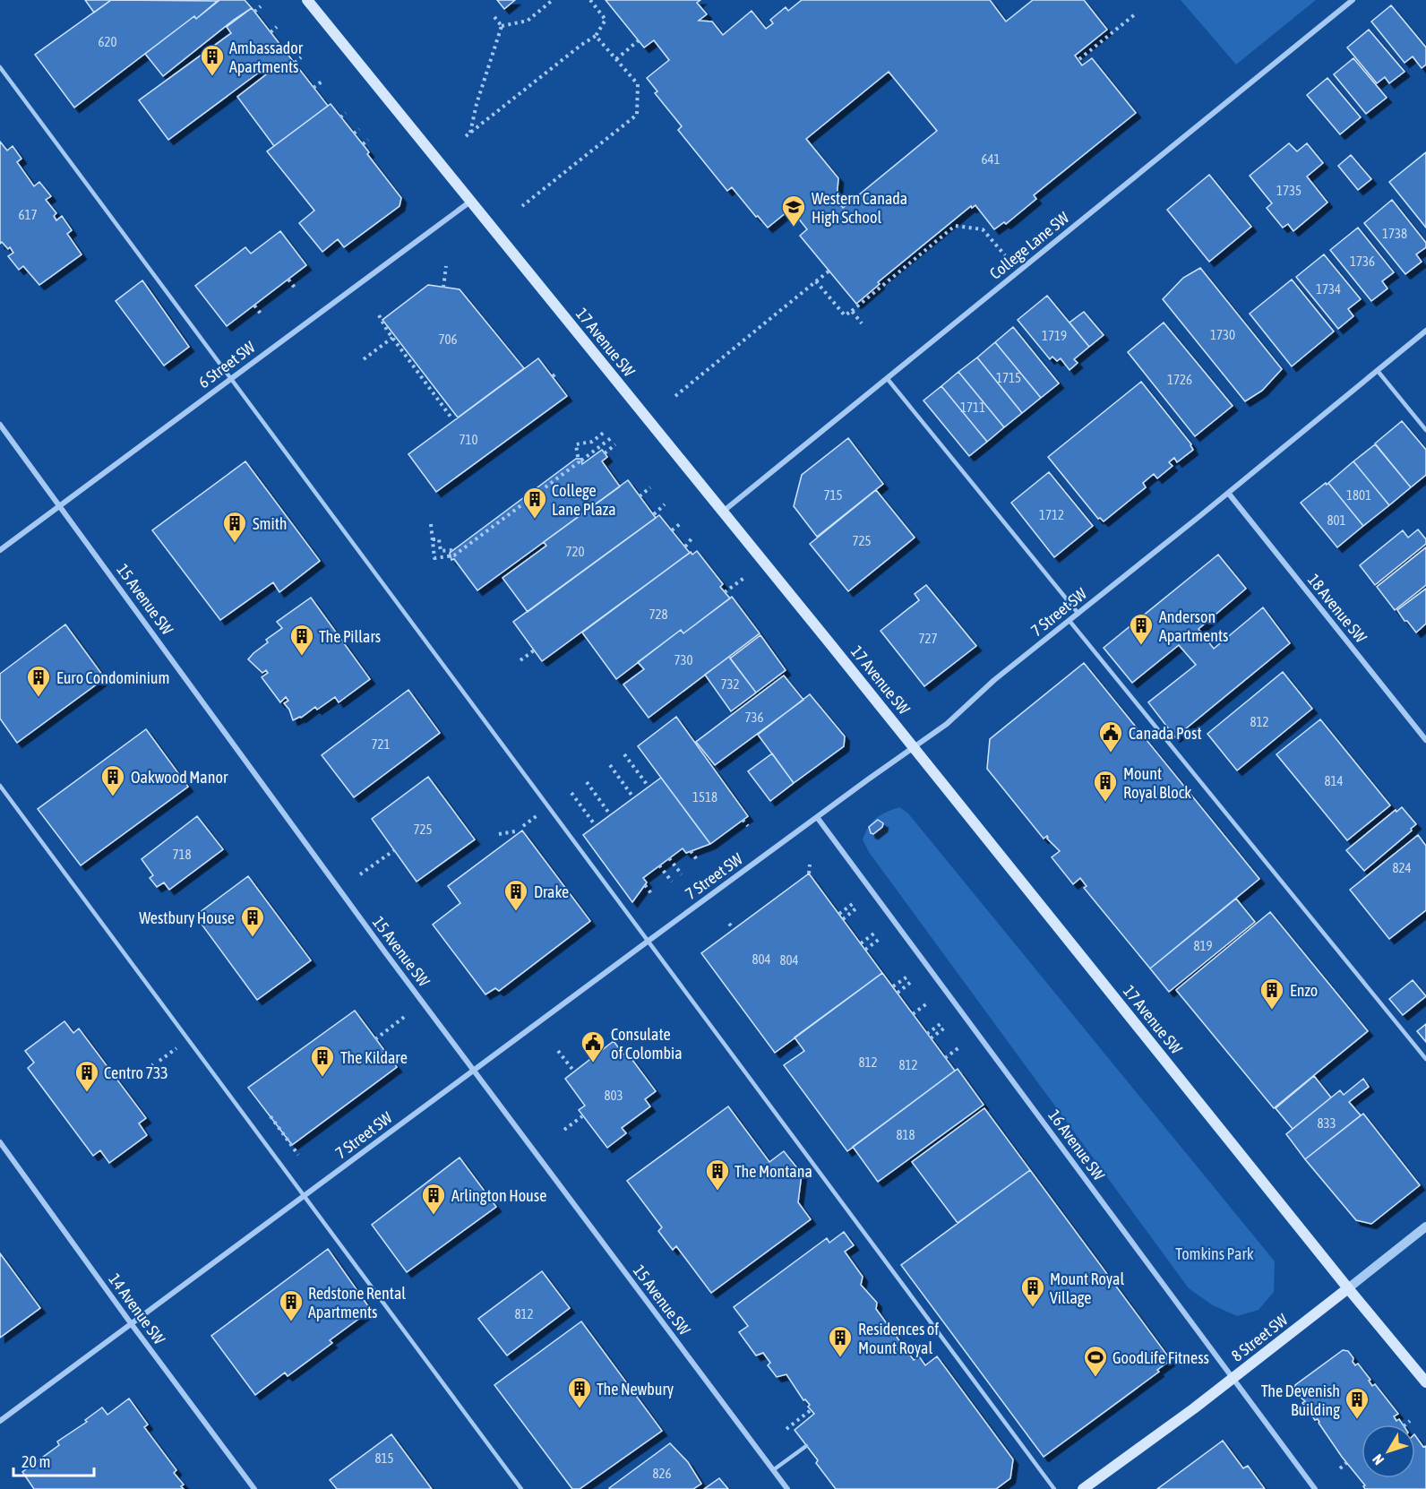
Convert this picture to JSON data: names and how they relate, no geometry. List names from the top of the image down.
{
  "streets": {
    "main road": ["17 Avenue SW", "8 Street SW"],
    "street": [
      "College Lane SW",
      "6 Street SW",
      "15 Avenue SW",
      "18 Avenue SW",
      "7 Street SW",
      "16 Avenue SW",
      "14 Avenue SW"
    ]
  },
  "crossings": [
    ["College Lane SW", "17 Avenue SW"],
    ["17 Avenue SW", "6 Street SW"],
    ["17 Avenue SW", "7 Street SW"],
    ["17 Avenue SW", "8 Street SW"],
    ["6 Street SW", "15 Avenue SW"],
    ["15 Avenue SW", "7 Street SW"],
    ["18 Avenue SW", "7 Street SW"],
    ["7 Street SW", "16 Avenue SW"],
    ["7 Street SW", "14 Avenue SW"],
    ["16 Avenue SW", "8 Street SW"]
  ],
  "parks": ["Tomkins Park"],
  "places": {
    "building": [
      "Ambassador Apartments",
      "College Lane Plaza",
      "Smith",
      "Anderson Apartments",
      "The Pillars",
      "Euro Condominium",
      "Oakwood Manor",
      "Mount Royal Block",
      "Drake",
      "Westbury House",
      "Enzo",
      "The Kildare",
      "Centro 733",
      "The Montana",
      "Arlington House",
      "Mount Royal Village",
      "Redstone Rental Apartments",
      "Residences of Mount Royal",
      "The Newbury",
      "The Devenish Building"
    ],
    "school or university": ["Western Canada High School"],
    "public building": ["Canada Post", "Consulate of Colombia"],
    "sports": ["GoodLife Fitness"]
  },
  "house_numbers": [
    "620",
    "641",
    "1735",
    "617",
    "1738",
    "1736",
    "1734",
    "1730",
    "1719",
    "706",
    "1715",
    "1726",
    "1711",
    "710",
    "715",
    "1801",
    "1712",
    "801",
    "725",
    "720",
    "728",
    "727",
    "730",
    "732",
    "736",
    "812",
    "721",
    "814",
    "1518",
    "725",
    "718",
    "824",
    "819",
    "804",
    "804",
    "812",
    "812",
    "803",
    "833",
    "818",
    "812",
    "815",
    "826"
  ],
  "scale_bar": "20 m",
  "north": "bottom left"
}
